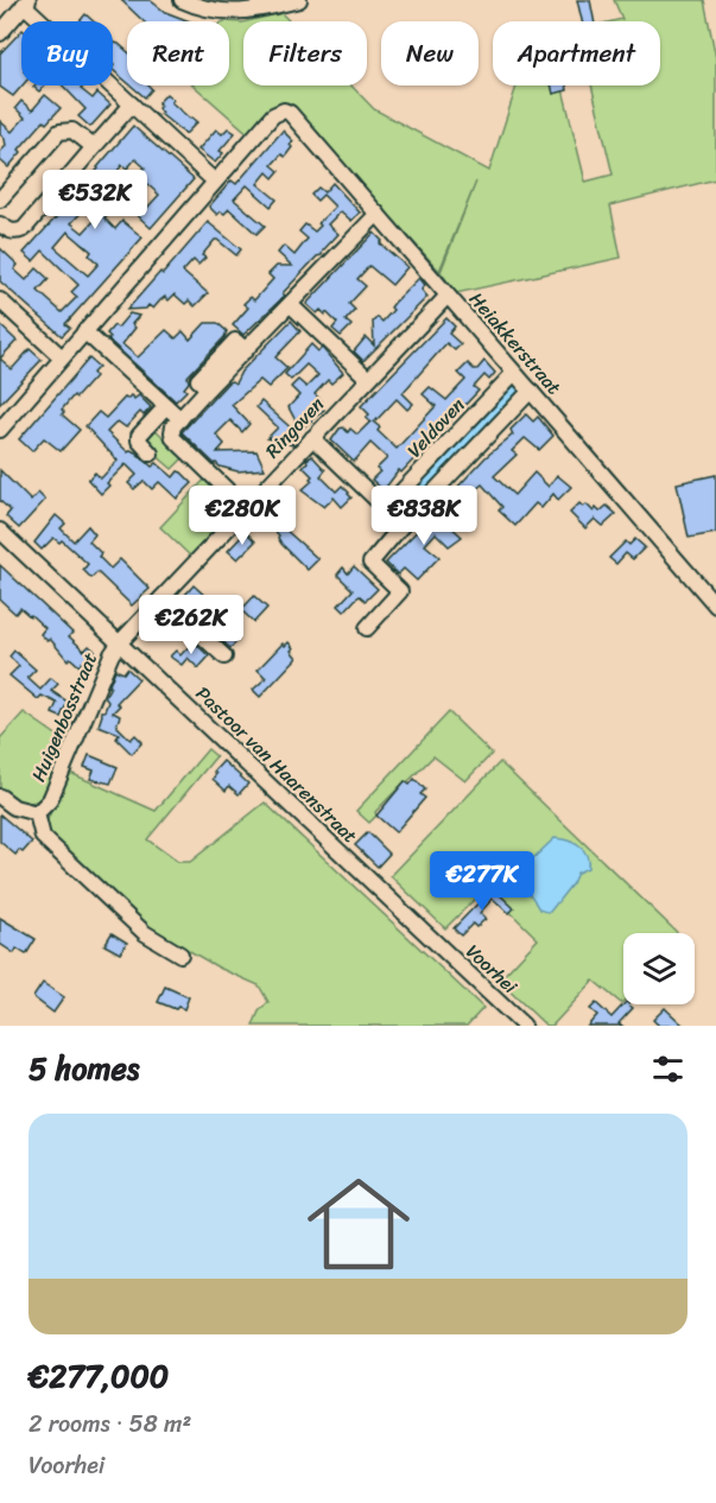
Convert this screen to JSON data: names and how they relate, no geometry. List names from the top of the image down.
{
  "streets": {
    "street": [
      "Heiakkerstraat",
      "Ringoven",
      "Veldoven",
      "Huigenbosstraat",
      "Pastoor van Haarenstraat",
      "Voorhei"
    ]
  },
  "crossings": [
    ["Heiakkerstraat", "Ringoven"],
    ["Heiakkerstraat", "Veldoven"],
    ["Ringoven", "Huigenbosstraat"],
    ["Huigenbosstraat", "Pastoor van Haarenstraat"],
    ["Pastoor van Haarenstraat", "Voorhei"]
  ],
  "page": {
    "chip": [
      "Buy",
      "Rent",
      "Filters",
      "New",
      "Apartment"
    ],
    "price": [
      "€532K",
      "€280K",
      "€838K",
      "€262K",
      "€277K"
    ],
    "heading": "5 homes",
    "list": [
      {
        "name": "€277,000",
        "note": "2 rooms · 58 m² · Voorhei"
      }
    ]
  }
}
